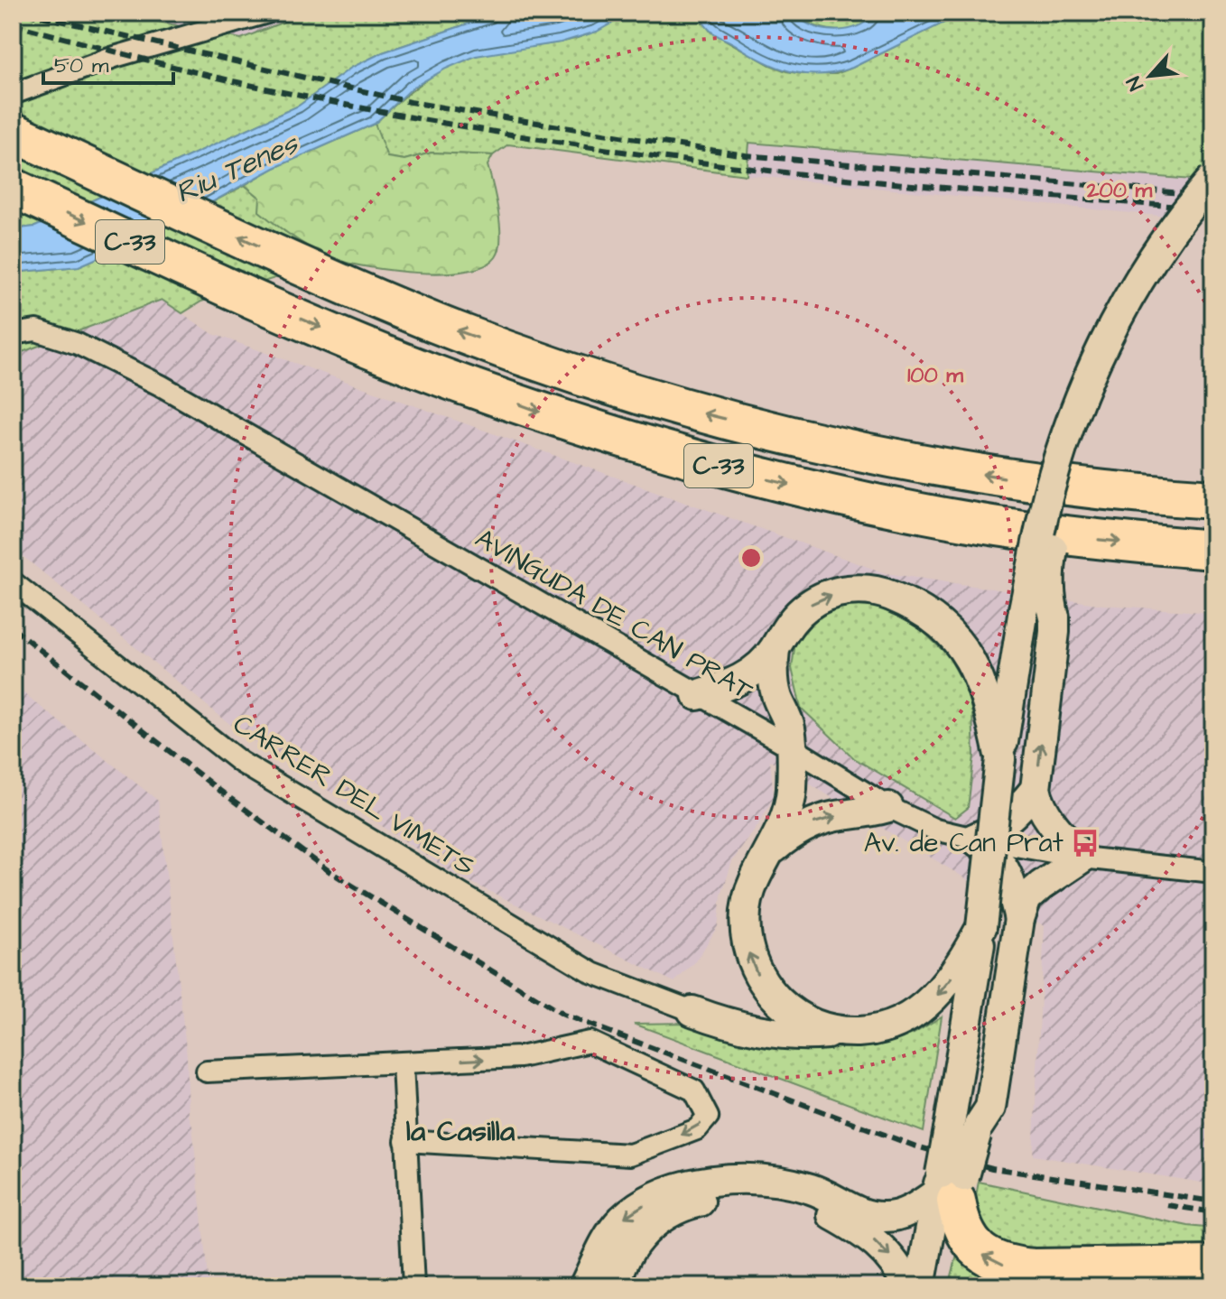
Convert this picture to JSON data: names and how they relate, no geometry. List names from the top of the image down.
{
  "streets": {
    "highway": ["C-33"],
    "street": ["AVINGUDA DE CAN PRAT", "CARRER DEL VIMETS"]
  },
  "districts": ["la Casilla"],
  "water": ["Riu Tenes"],
  "places": {
    "bus stop": ["Av. de Can Prat"]
  },
  "scale_bar": "50 m",
  "north": "bottom left",
  "rings": ["200 m", "100 m"]
}
